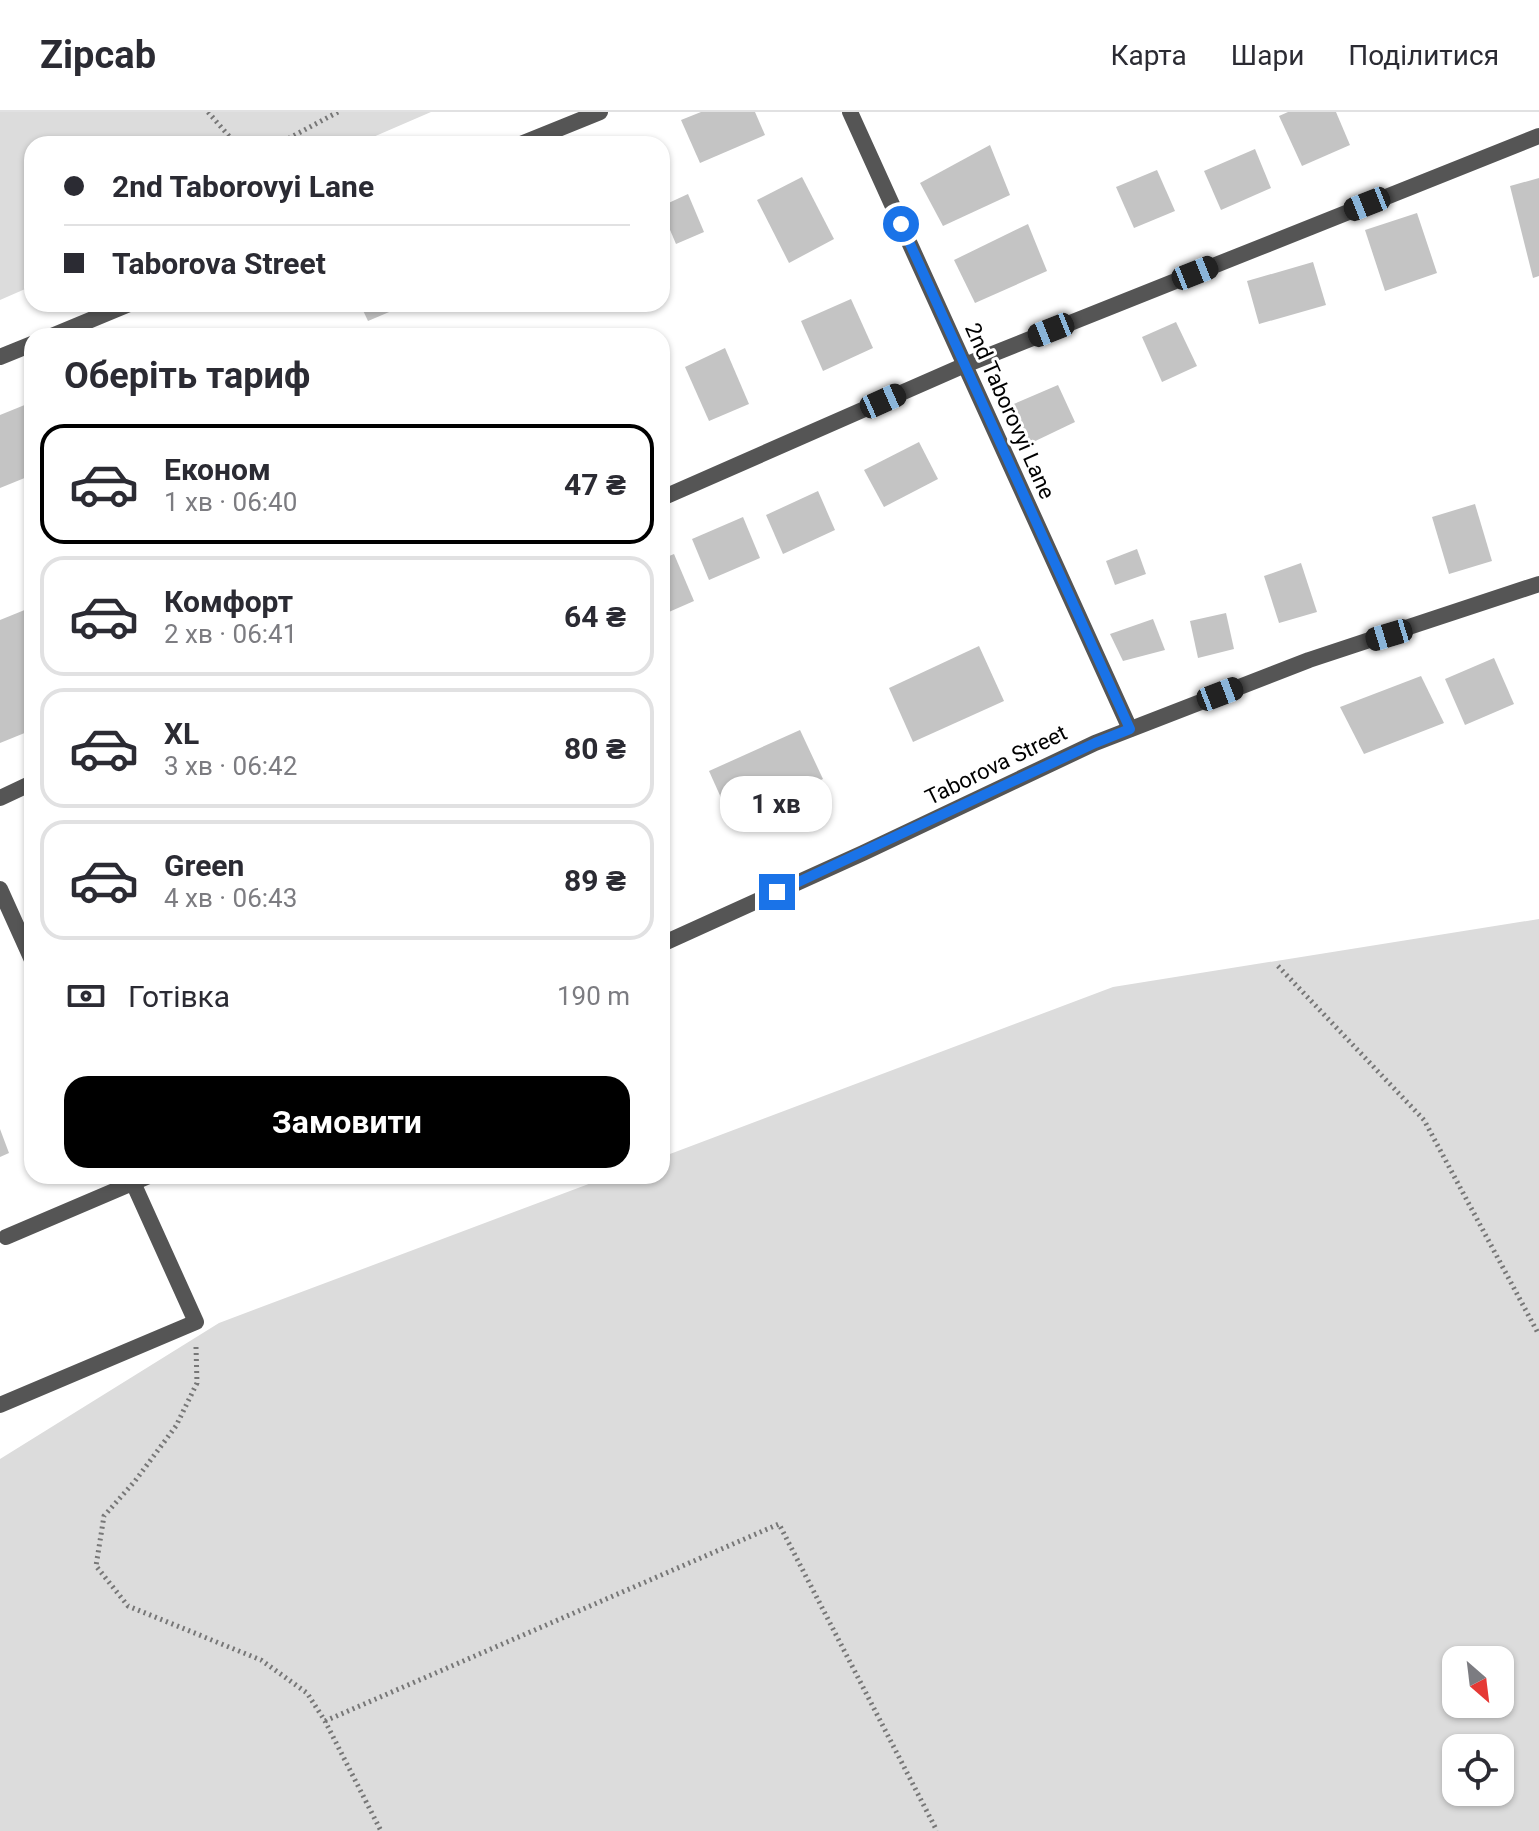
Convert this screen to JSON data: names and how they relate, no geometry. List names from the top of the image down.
{
  "streets": {
    "street": ["2nd Taborovyi Lane", "Taborova Street"]
  },
  "crossings": [
    ["2nd Taborovyi Lane", "Taborova Street"]
  ],
  "north": "bottom right",
  "page": {
    "header": "Zipcab",
    "nav": ["Карта", "Шари", "Поділитися"],
    "banner": ["2nd Taborovyi Lane", "Taborova Street"],
    "heading": "Оберіть тариф",
    "list": [
      {
        "name": "Економ",
        "note": "1 хв · 06:40",
        "value": "47 ₴"
      },
      {
        "name": "Комфорт",
        "note": "2 хв · 06:41",
        "value": "64 ₴"
      },
      {
        "name": "XL",
        "note": "3 хв · 06:42",
        "value": "80 ₴"
      },
      {
        "name": "Green",
        "note": "4 хв · 06:43",
        "value": "89 ₴"
      }
    ],
    "bubble": "1 хв",
    "pay": ["Готівка", "190 m"],
    "buttons": "Замовити"
  }
}
